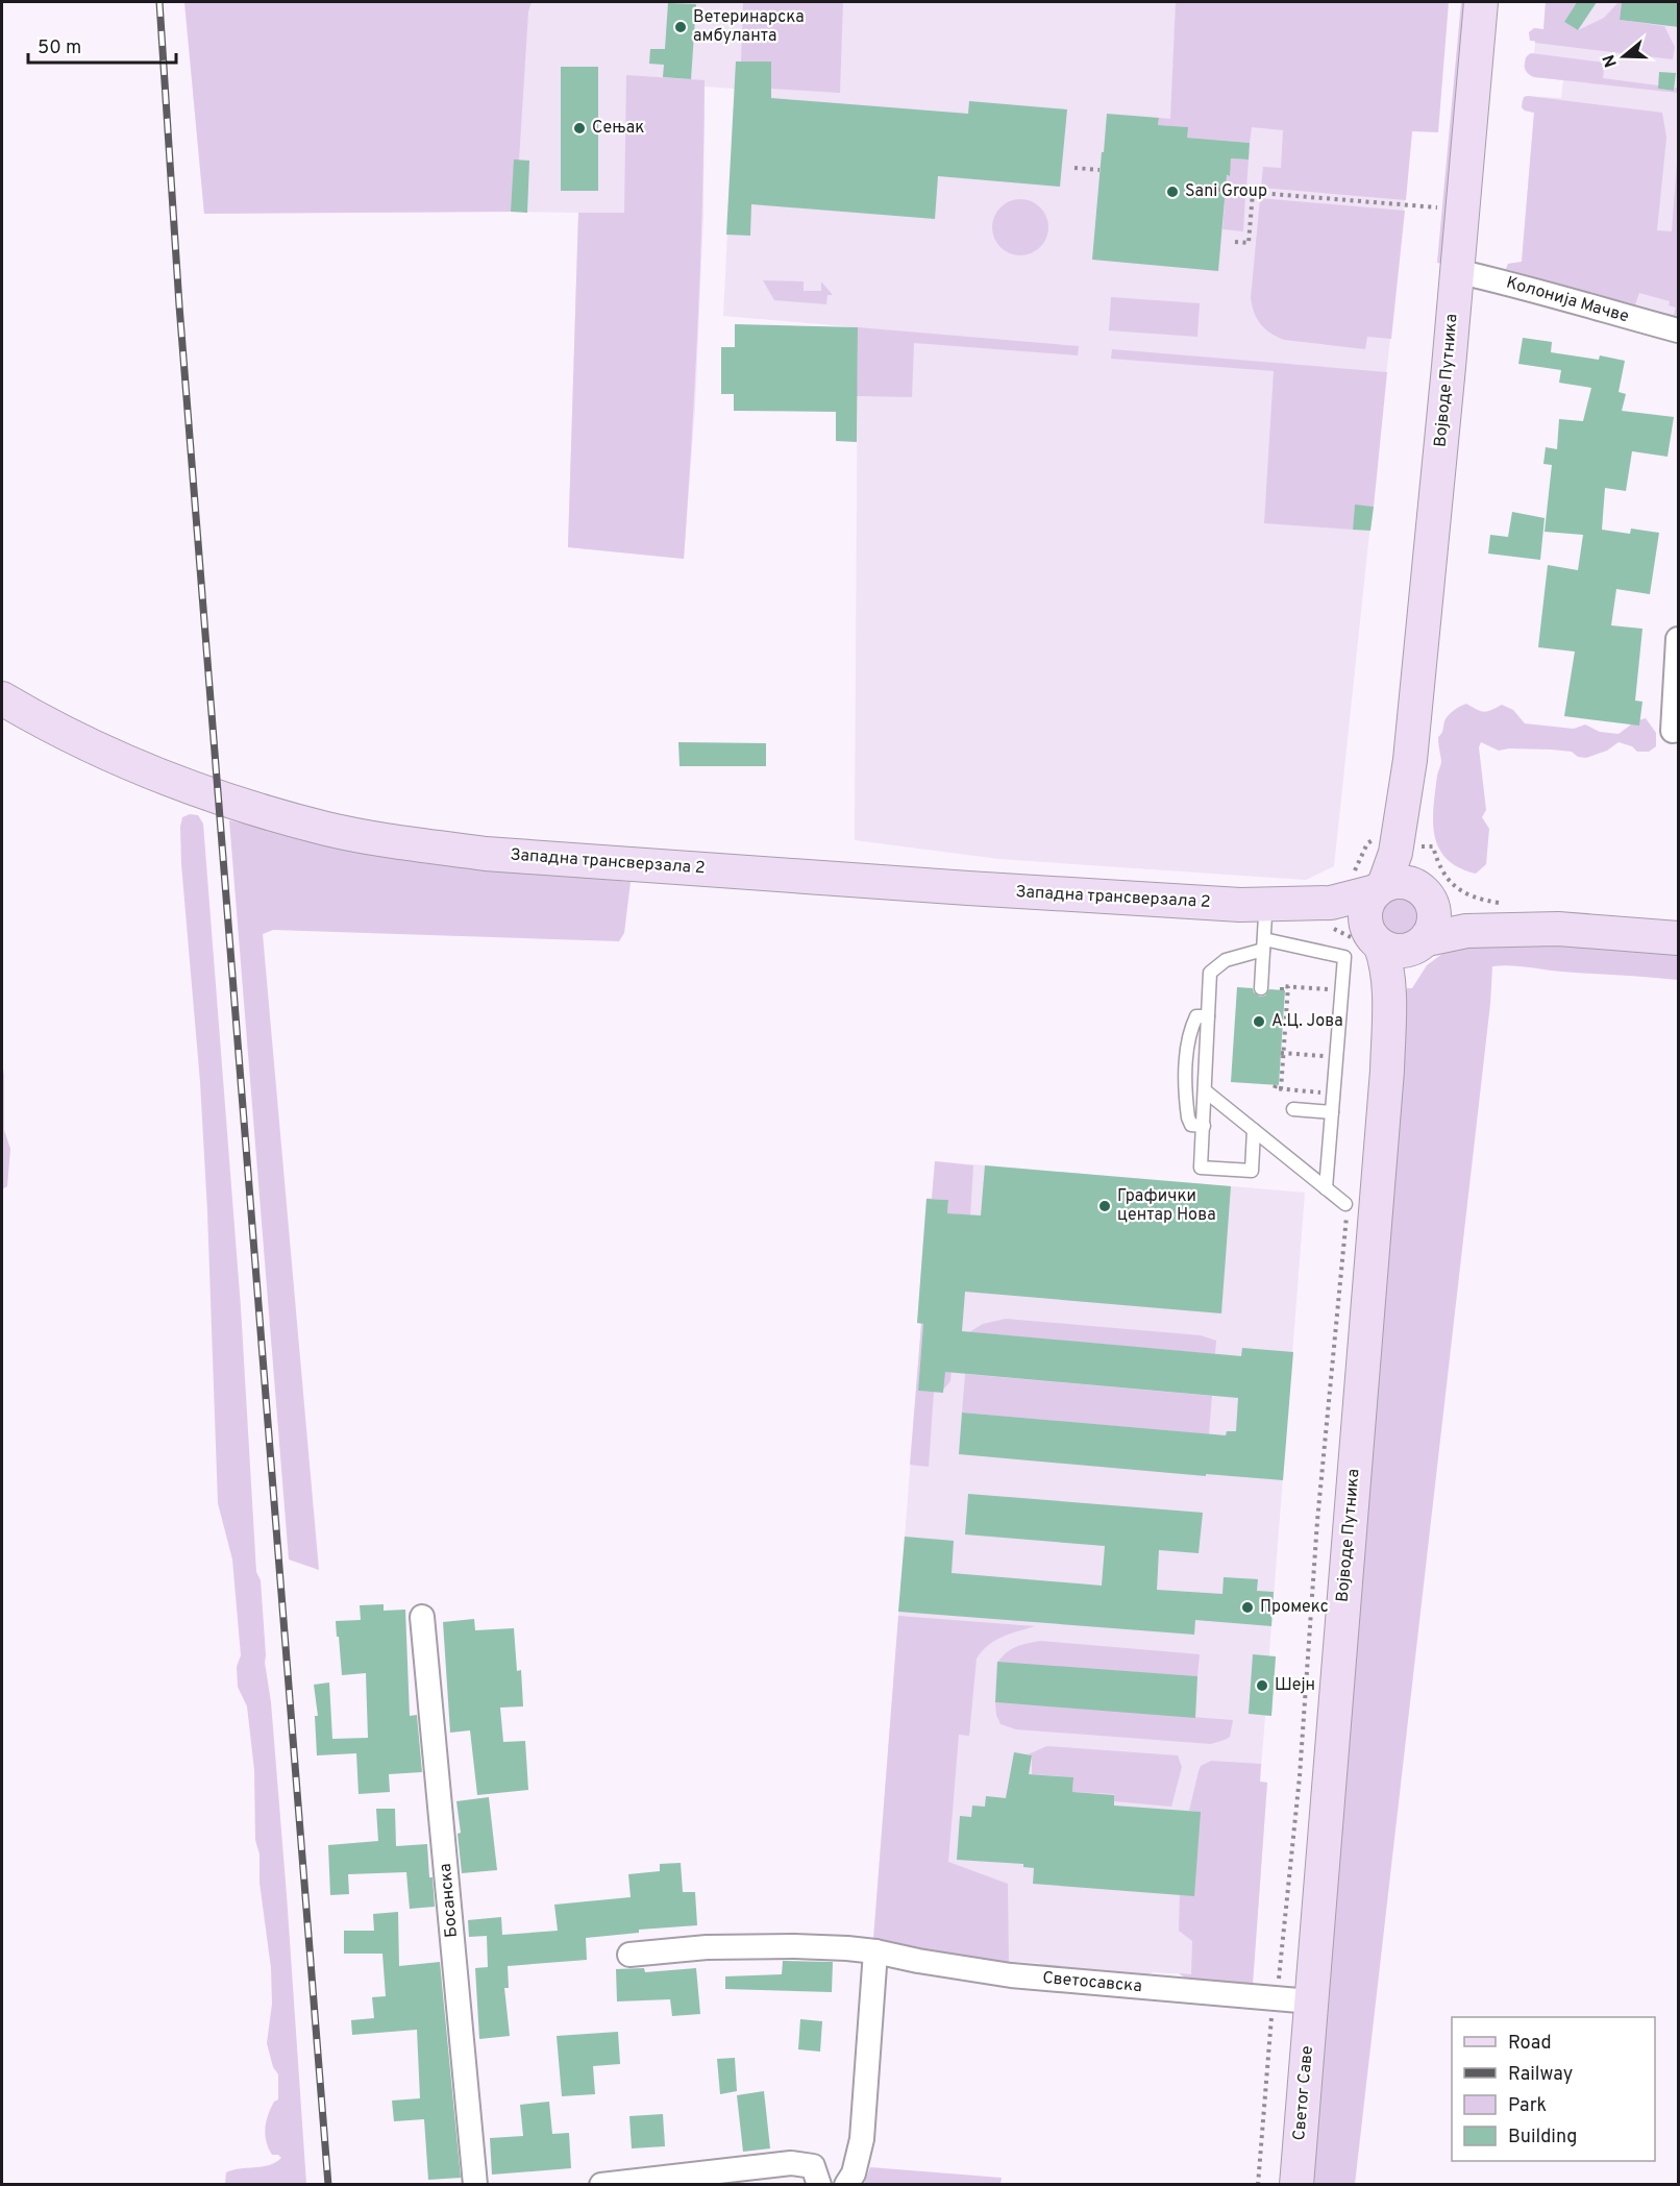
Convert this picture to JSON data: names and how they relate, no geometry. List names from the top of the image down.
{
  "streets": {
    "main road": ["Војводе Путника", "Западна трансверзала 2", "Светог Саве"],
    "street": ["Колонија Мачве", "Босанска", "Светосавска"]
  },
  "crossings": [
    ["Колонија Мачве", "Војводе Путника"],
    ["Војводе Путника", "Западна трансверзала 2"],
    ["Војводе Путника", "Светосавска"],
    ["Војводе Путника", "Светог Саве"],
    ["Светосавска", "Светог Саве"]
  ],
  "places": [
    "Ветеринарска амбуланта",
    "Сењак",
    "Sani Group",
    "А.Ц. Јова",
    "Графички центар Нова",
    "Промекс",
    "Шејн"
  ],
  "legend": [
    "Road",
    "Railway",
    "Park",
    "Building"
  ],
  "scale_bar": "50 m",
  "north": "left"
}
